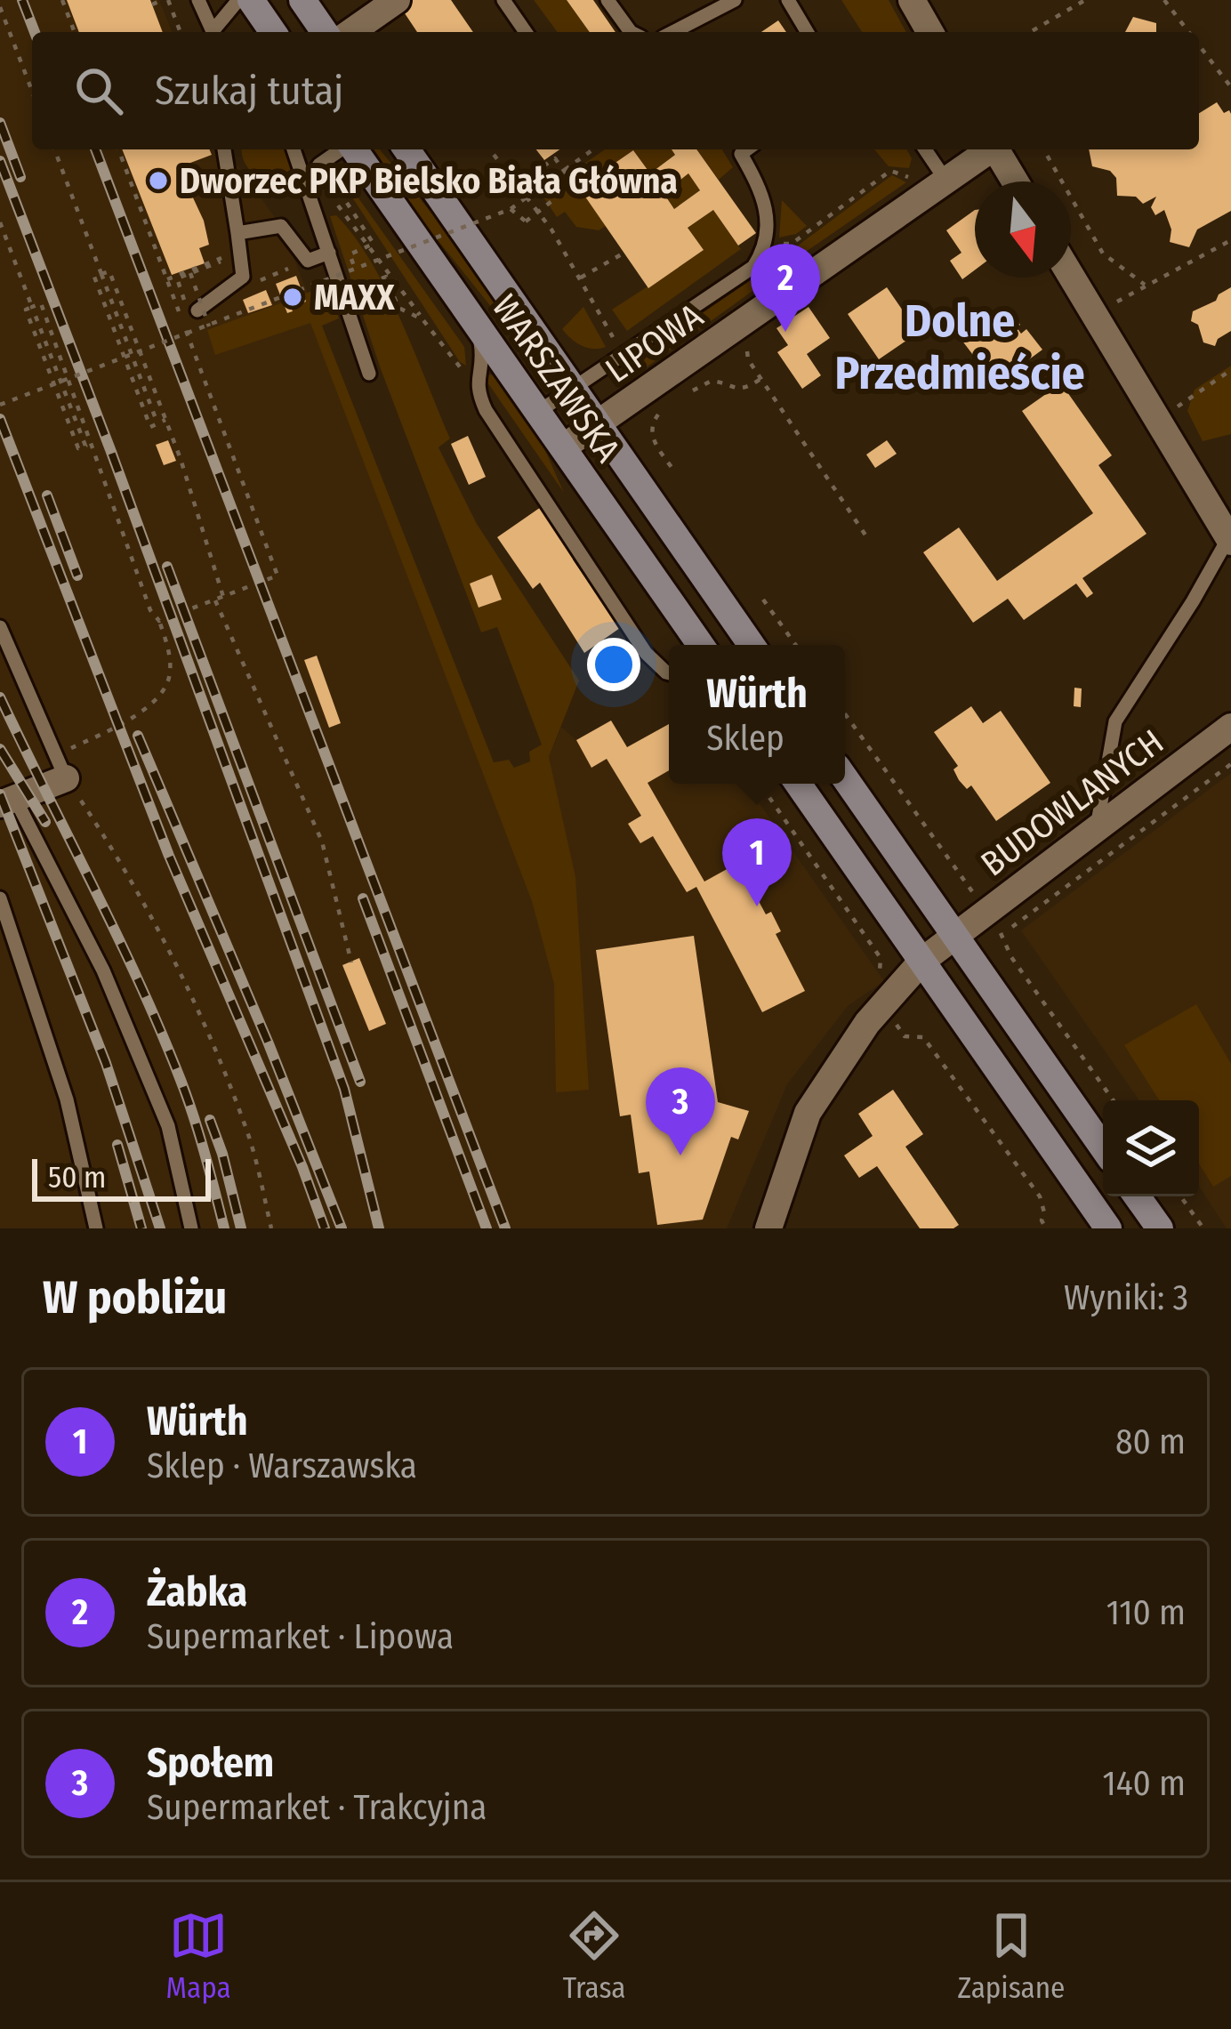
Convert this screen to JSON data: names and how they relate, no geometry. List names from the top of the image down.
{
  "streets": {
    "main road": ["WARSZAWSKA"],
    "street": ["LIPOWA", "BUDOWLANYCH"]
  },
  "crossings": [
    ["LIPOWA", "WARSZAWSKA"]
  ],
  "districts": ["Dolne Przedmieście"],
  "places": ["Dworzec PKP Bielsko Biała Główna", "MAXX"],
  "scale_bar": "50 m",
  "north": "bottom",
  "page": {
    "search": "Szukaj tutaj",
    "pins": ["2", "1", "3"],
    "popup": ["Würth", "Sklep"],
    "scale": "50 m",
    "heading": ["W pobliżu", "Wyniki: 3"],
    "list": [
      {
        "mark": "1",
        "name": "Würth",
        "note": "Sklep · Warszawska",
        "value": "80 m"
      },
      {
        "mark": "2",
        "name": "Żabka",
        "note": "Supermarket · Lipowa",
        "value": "110 m"
      },
      {
        "mark": "3",
        "name": "Społem",
        "note": "Supermarket · Trakcyjna",
        "value": "140 m"
      }
    ],
    "nav": ["Mapa", "Trasa", "Zapisane"]
  }
}
